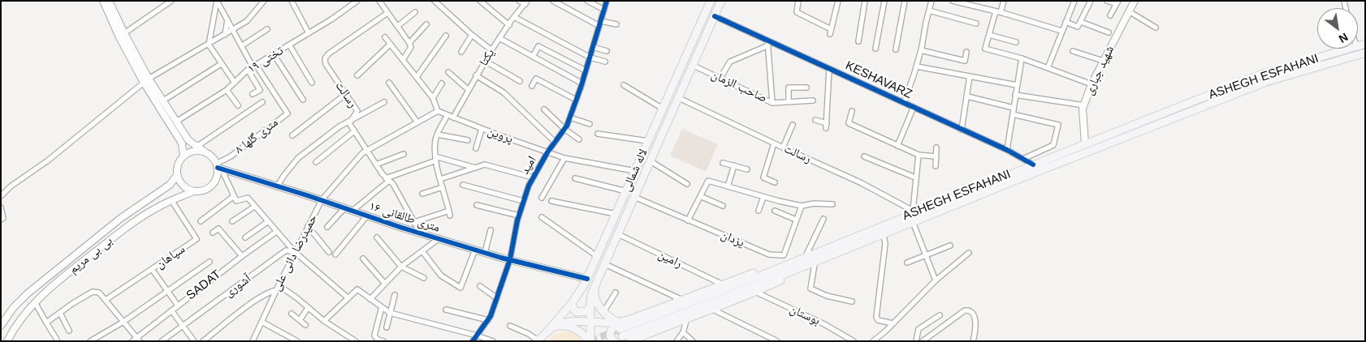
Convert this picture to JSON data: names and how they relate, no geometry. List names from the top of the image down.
{
  "streets": {
    "main road": ["ASHEGH ESFAHANI", "لاله شمالی"],
    "street": [
      "یکتا",
      "تختی ۱۹",
      "شهید جباری",
      "KESHAVARZ",
      "صاحب الزمان",
      "رسالت",
      "پروین",
      "۸ متری گلها",
      "امید",
      "۱۶ متری طالقانی",
      "یزدان",
      "حمیدرضا دائی علی",
      "بی بی مریم",
      "سپاهان",
      "رامین",
      "SADAT",
      "آشوری",
      "بوستان"
    ]
  },
  "crossings": [
    ["یکتا", "پروین"],
    ["تختی ۱۹", "۸ متری گلها"],
    ["شهید جباری", "ASHEGH ESFAHANI"],
    ["ASHEGH ESFAHANI", "KESHAVARZ"],
    ["ASHEGH ESFAHANI", "رسالت"],
    ["KESHAVARZ", "صاحب الزمان"],
    ["KESHAVARZ", "لاله شمالی"],
    ["صاحب الزمان", "لاله شمالی"],
    ["رسالت", "لاله شمالی"],
    ["رسالت", "۱۶ متری طالقانی"],
    ["رسالت", "حمیدرضا دائی علی"],
    ["پروین", "امید"],
    ["پروین", "لاله شمالی"],
    ["۸ متری گلها", "۱۶ متری طالقانی"],
    ["۸ متری گلها", "بی بی مریم"],
    ["امید", "۱۶ متری طالقانی"],
    ["لاله شمالی", "۱۶ متری طالقانی"],
    ["لاله شمالی", "یزدان"],
    ["لاله شمالی", "رامین"],
    ["۱۶ متری طالقانی", "حمیدرضا دائی علی"],
    ["۱۶ متری طالقانی", "بی بی مریم"],
    ["حمیدرضا دائی علی", "آشوری"],
    ["بی بی مریم", "سپاهان"]
  ],
  "north": "bottom right"
}
